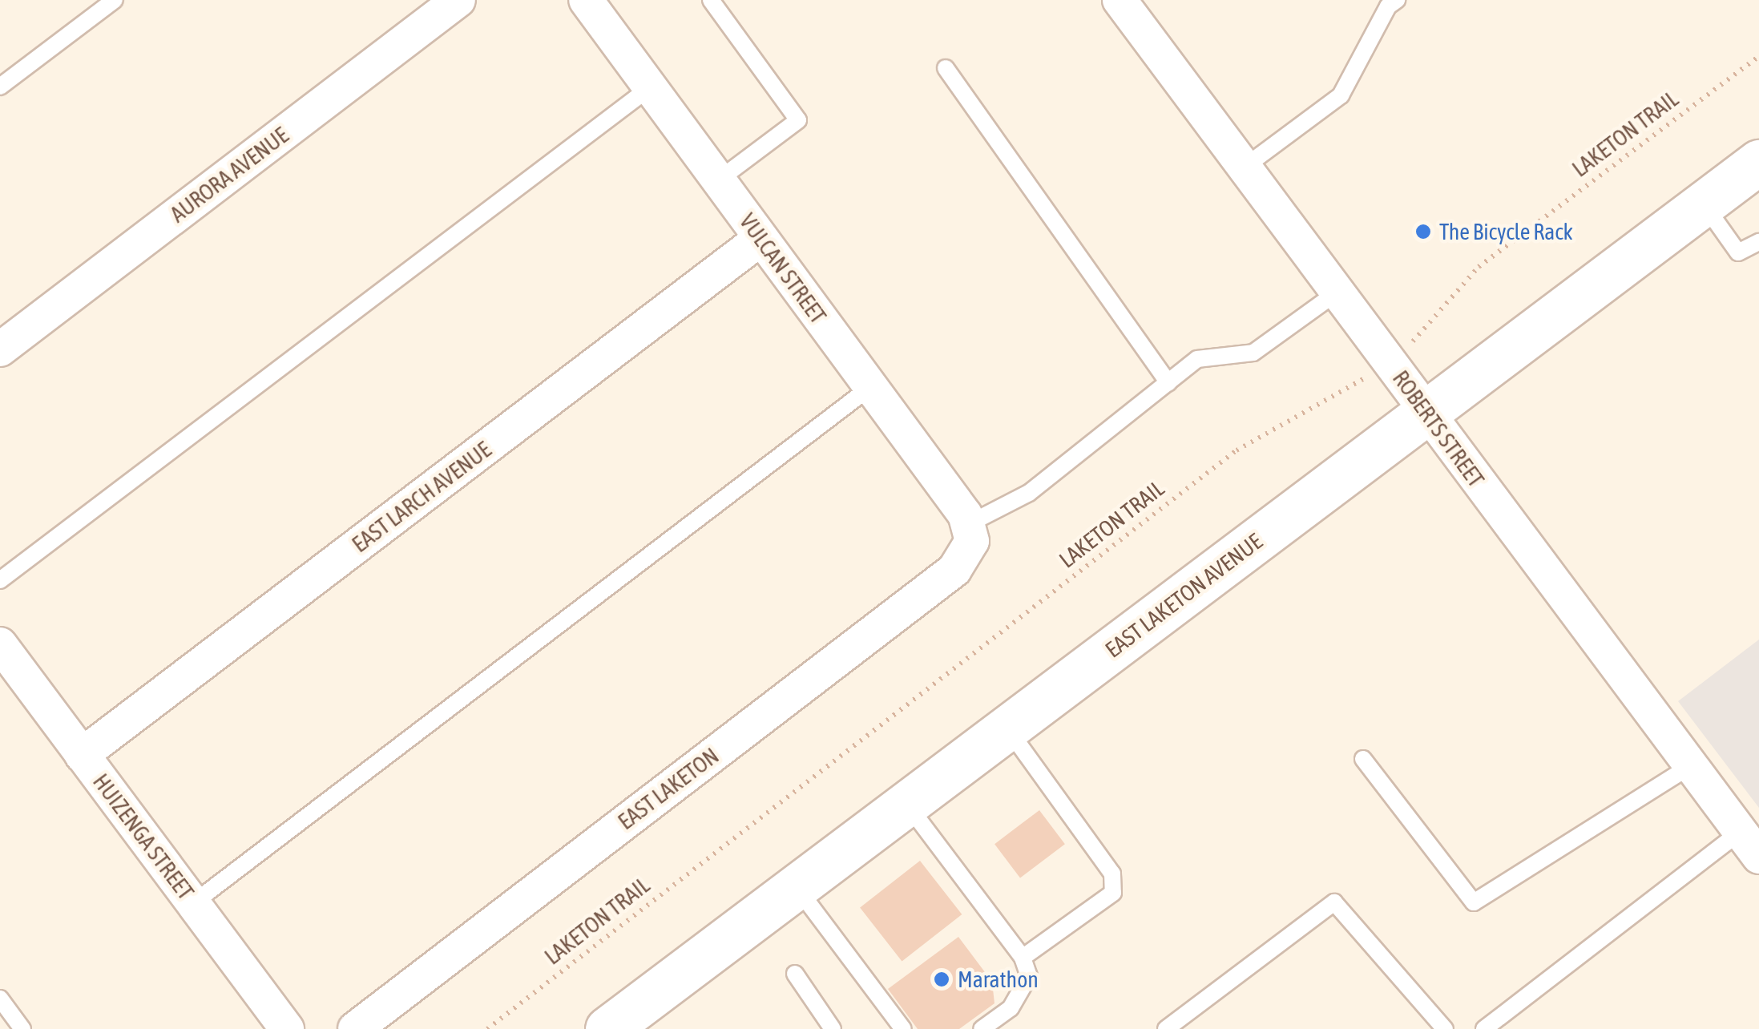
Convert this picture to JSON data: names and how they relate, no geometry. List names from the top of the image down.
{
  "streets": {
    "main road": ["EAST LAKETON AVENUE"],
    "street": [
      "AURORA AVENUE",
      "VULCAN STREET",
      "ROBERTS STREET",
      "EAST LARCH AVENUE",
      "EAST LAKETON",
      "HUIZENGA STREET"
    ],
    "path": ["LAKETON TRAIL"]
  },
  "crossings": [
    ["LAKETON TRAIL", "ROBERTS STREET"],
    ["VULCAN STREET", "EAST LARCH AVENUE"],
    ["VULCAN STREET", "EAST LAKETON"],
    ["ROBERTS STREET", "EAST LAKETON AVENUE"],
    ["EAST LARCH AVENUE", "HUIZENGA STREET"]
  ],
  "places": ["The Bicycle Rack", "Marathon"]
}
